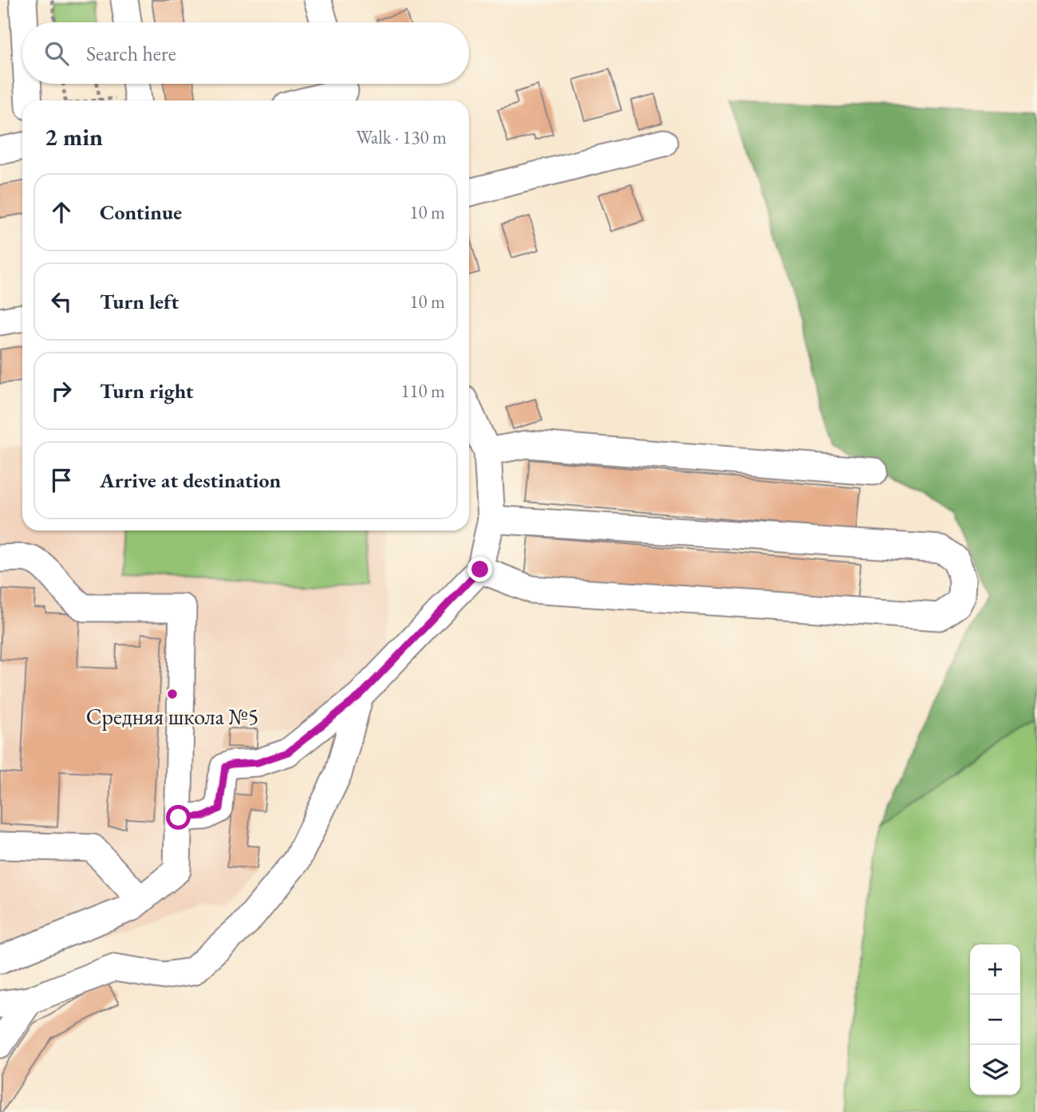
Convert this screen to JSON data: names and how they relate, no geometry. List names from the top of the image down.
{
  "places": ["Средняя школа №5"],
  "page": {
    "search": "Search here",
    "heading": ["2 min", "Walk · 130 m"],
    "list": [
      ["Continue", "10 m"],
      ["Turn left", "10 m"],
      ["Turn right", "110 m"],
      "Arrive at destination"
    ],
    "map_buttons": ["+", "−"]
  }
}
